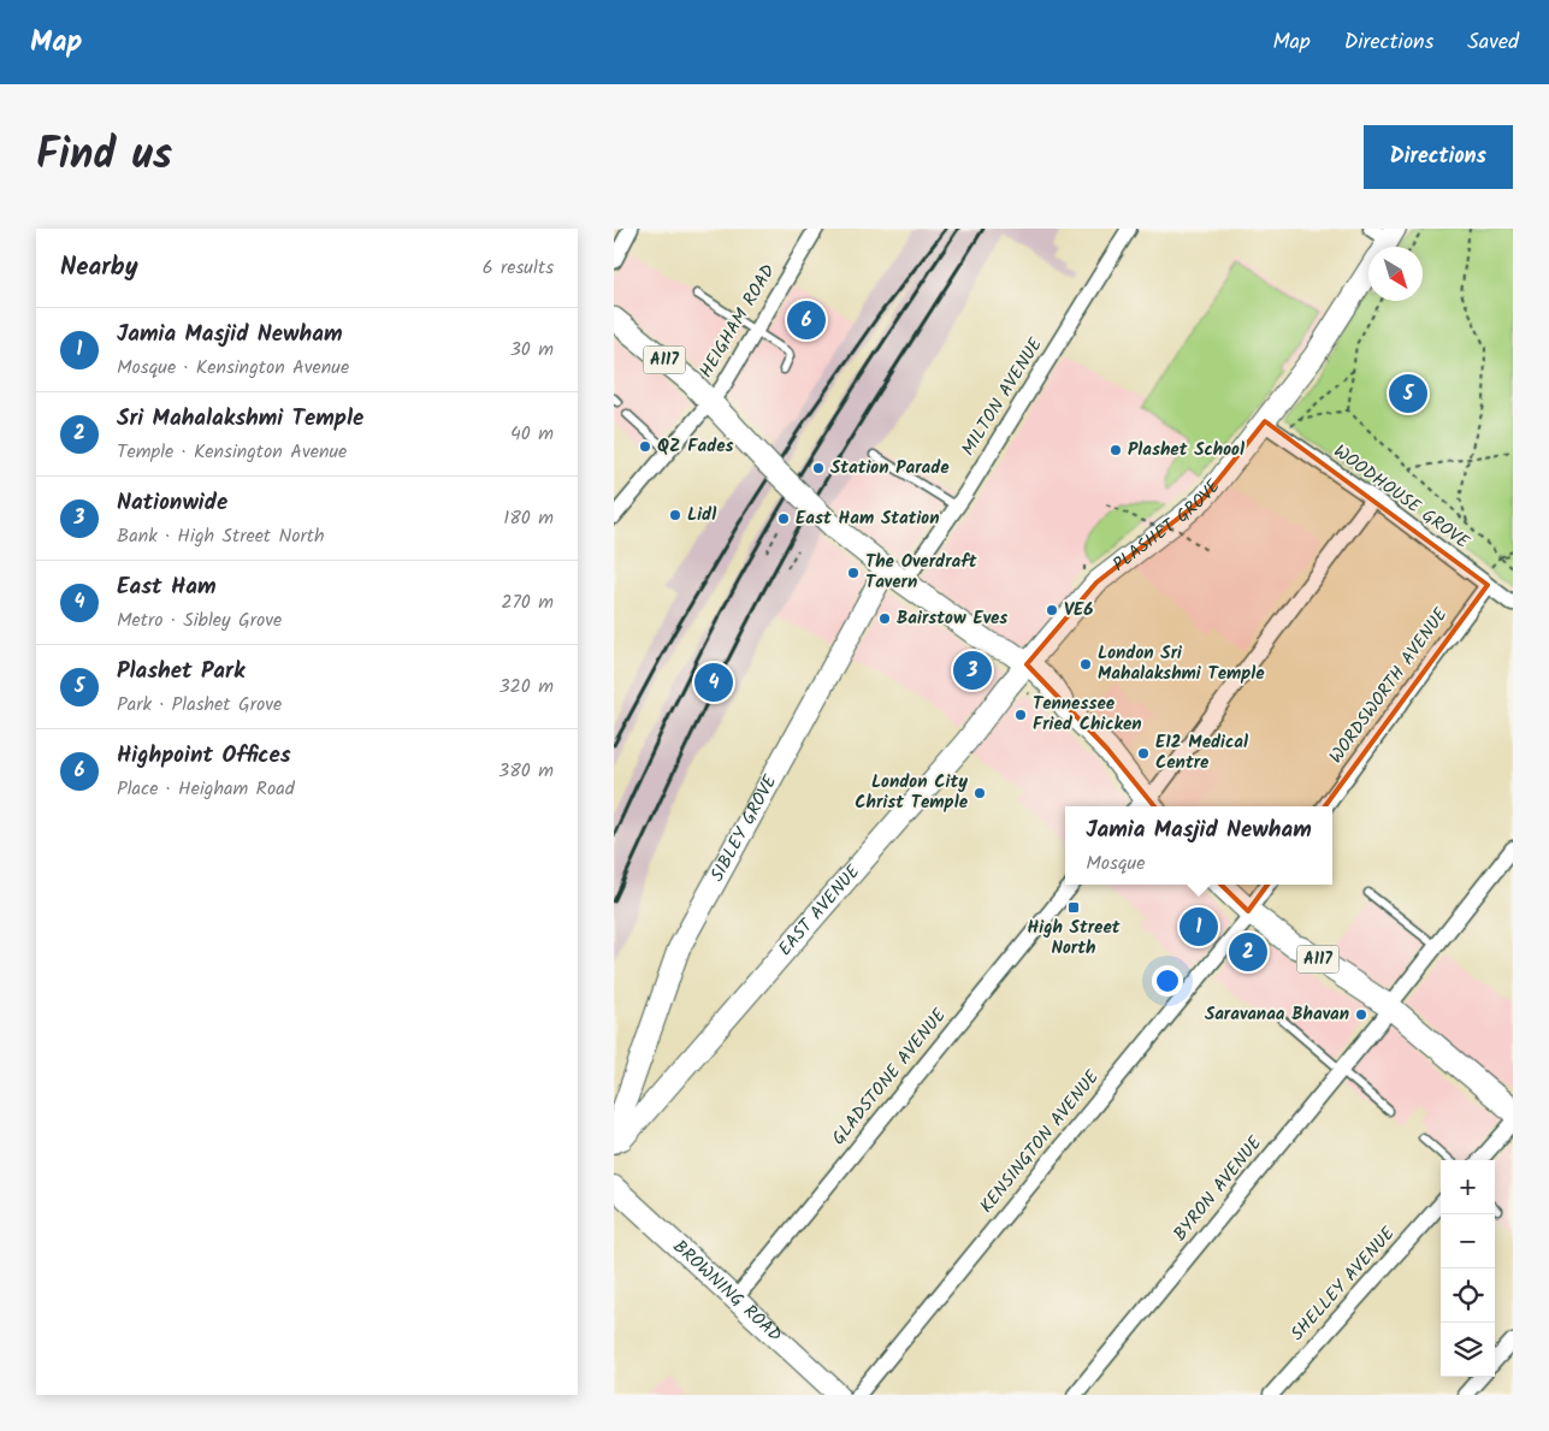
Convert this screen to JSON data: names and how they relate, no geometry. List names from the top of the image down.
{
  "streets": {
    "main road": [
      "A117",
      "PLASHET GROVE",
      "SIBLEY GROVE",
      "EAST AVENUE",
      "BROWNING ROAD"
    ],
    "street": [
      "HEIGHAM ROAD",
      "MILTON AVENUE",
      "WOODHOUSE GROVE",
      "WORDSWORTH AVENUE",
      "GLADSTONE AVENUE",
      "KENSINGTON AVENUE",
      "BYRON AVENUE",
      "SHELLEY AVENUE"
    ]
  },
  "crossings": [
    ["HEIGHAM ROAD", "A117"],
    ["A117", "MILTON AVENUE"],
    ["A117", "PLASHET GROVE"],
    ["A117", "SIBLEY GROVE"],
    ["A117", "EAST AVENUE"],
    ["A117", "KENSINGTON AVENUE"],
    ["A117", "BYRON AVENUE"],
    ["MILTON AVENUE", "SIBLEY GROVE"],
    ["WOODHOUSE GROVE", "PLASHET GROVE"],
    ["WOODHOUSE GROVE", "WORDSWORTH AVENUE"],
    ["PLASHET GROVE", "EAST AVENUE"],
    ["GLADSTONE AVENUE", "BROWNING ROAD"]
  ],
  "places": {
    "other": [
      "QZ Fades",
      "Plashet School",
      "Station Parade",
      "Lidl",
      "East Ham Station",
      "The Overdraft Tavern",
      "VE6",
      "Bairstow Eves",
      "London Sri Mahalakshmi Temple",
      "Tennessee Fried Chicken",
      "E12 Medical Centre",
      "London City Christ Temple",
      "Saravanaa Bhavan"
    ],
    "transit": ["High Street North"]
  },
  "north": "bottom right",
  "page": {
    "header": "Map",
    "nav": ["Map", "Directions", "Saved"],
    "title": "Find us",
    "buttons": "Directions",
    "heading": ["Nearby", "6 results"],
    "pins": [
      "6",
      "5",
      "3",
      "4",
      "1",
      "2"
    ],
    "list": [
      {
        "mark": "1",
        "name": "Jamia Masjid Newham",
        "note": "Mosque · Kensington Avenue",
        "value": "30 m"
      },
      {
        "mark": "2",
        "name": "Sri Mahalakshmi Temple",
        "note": "Temple · Kensington Avenue",
        "value": "40 m"
      },
      {
        "mark": "3",
        "name": "Nationwide",
        "note": "Bank · High Street North",
        "value": "180 m"
      },
      {
        "mark": "4",
        "name": "East Ham",
        "note": "Metro · Sibley Grove",
        "value": "270 m"
      },
      {
        "mark": "5",
        "name": "Plashet Park",
        "note": "Park · Plashet Grove",
        "value": "320 m"
      },
      {
        "mark": "6",
        "name": "Highpoint Offices",
        "note": "Place · Heigham Road",
        "value": "380 m"
      }
    ],
    "popup": ["Jamia Masjid Newham", "Mosque"],
    "map_buttons": ["+", "−"]
  }
}
